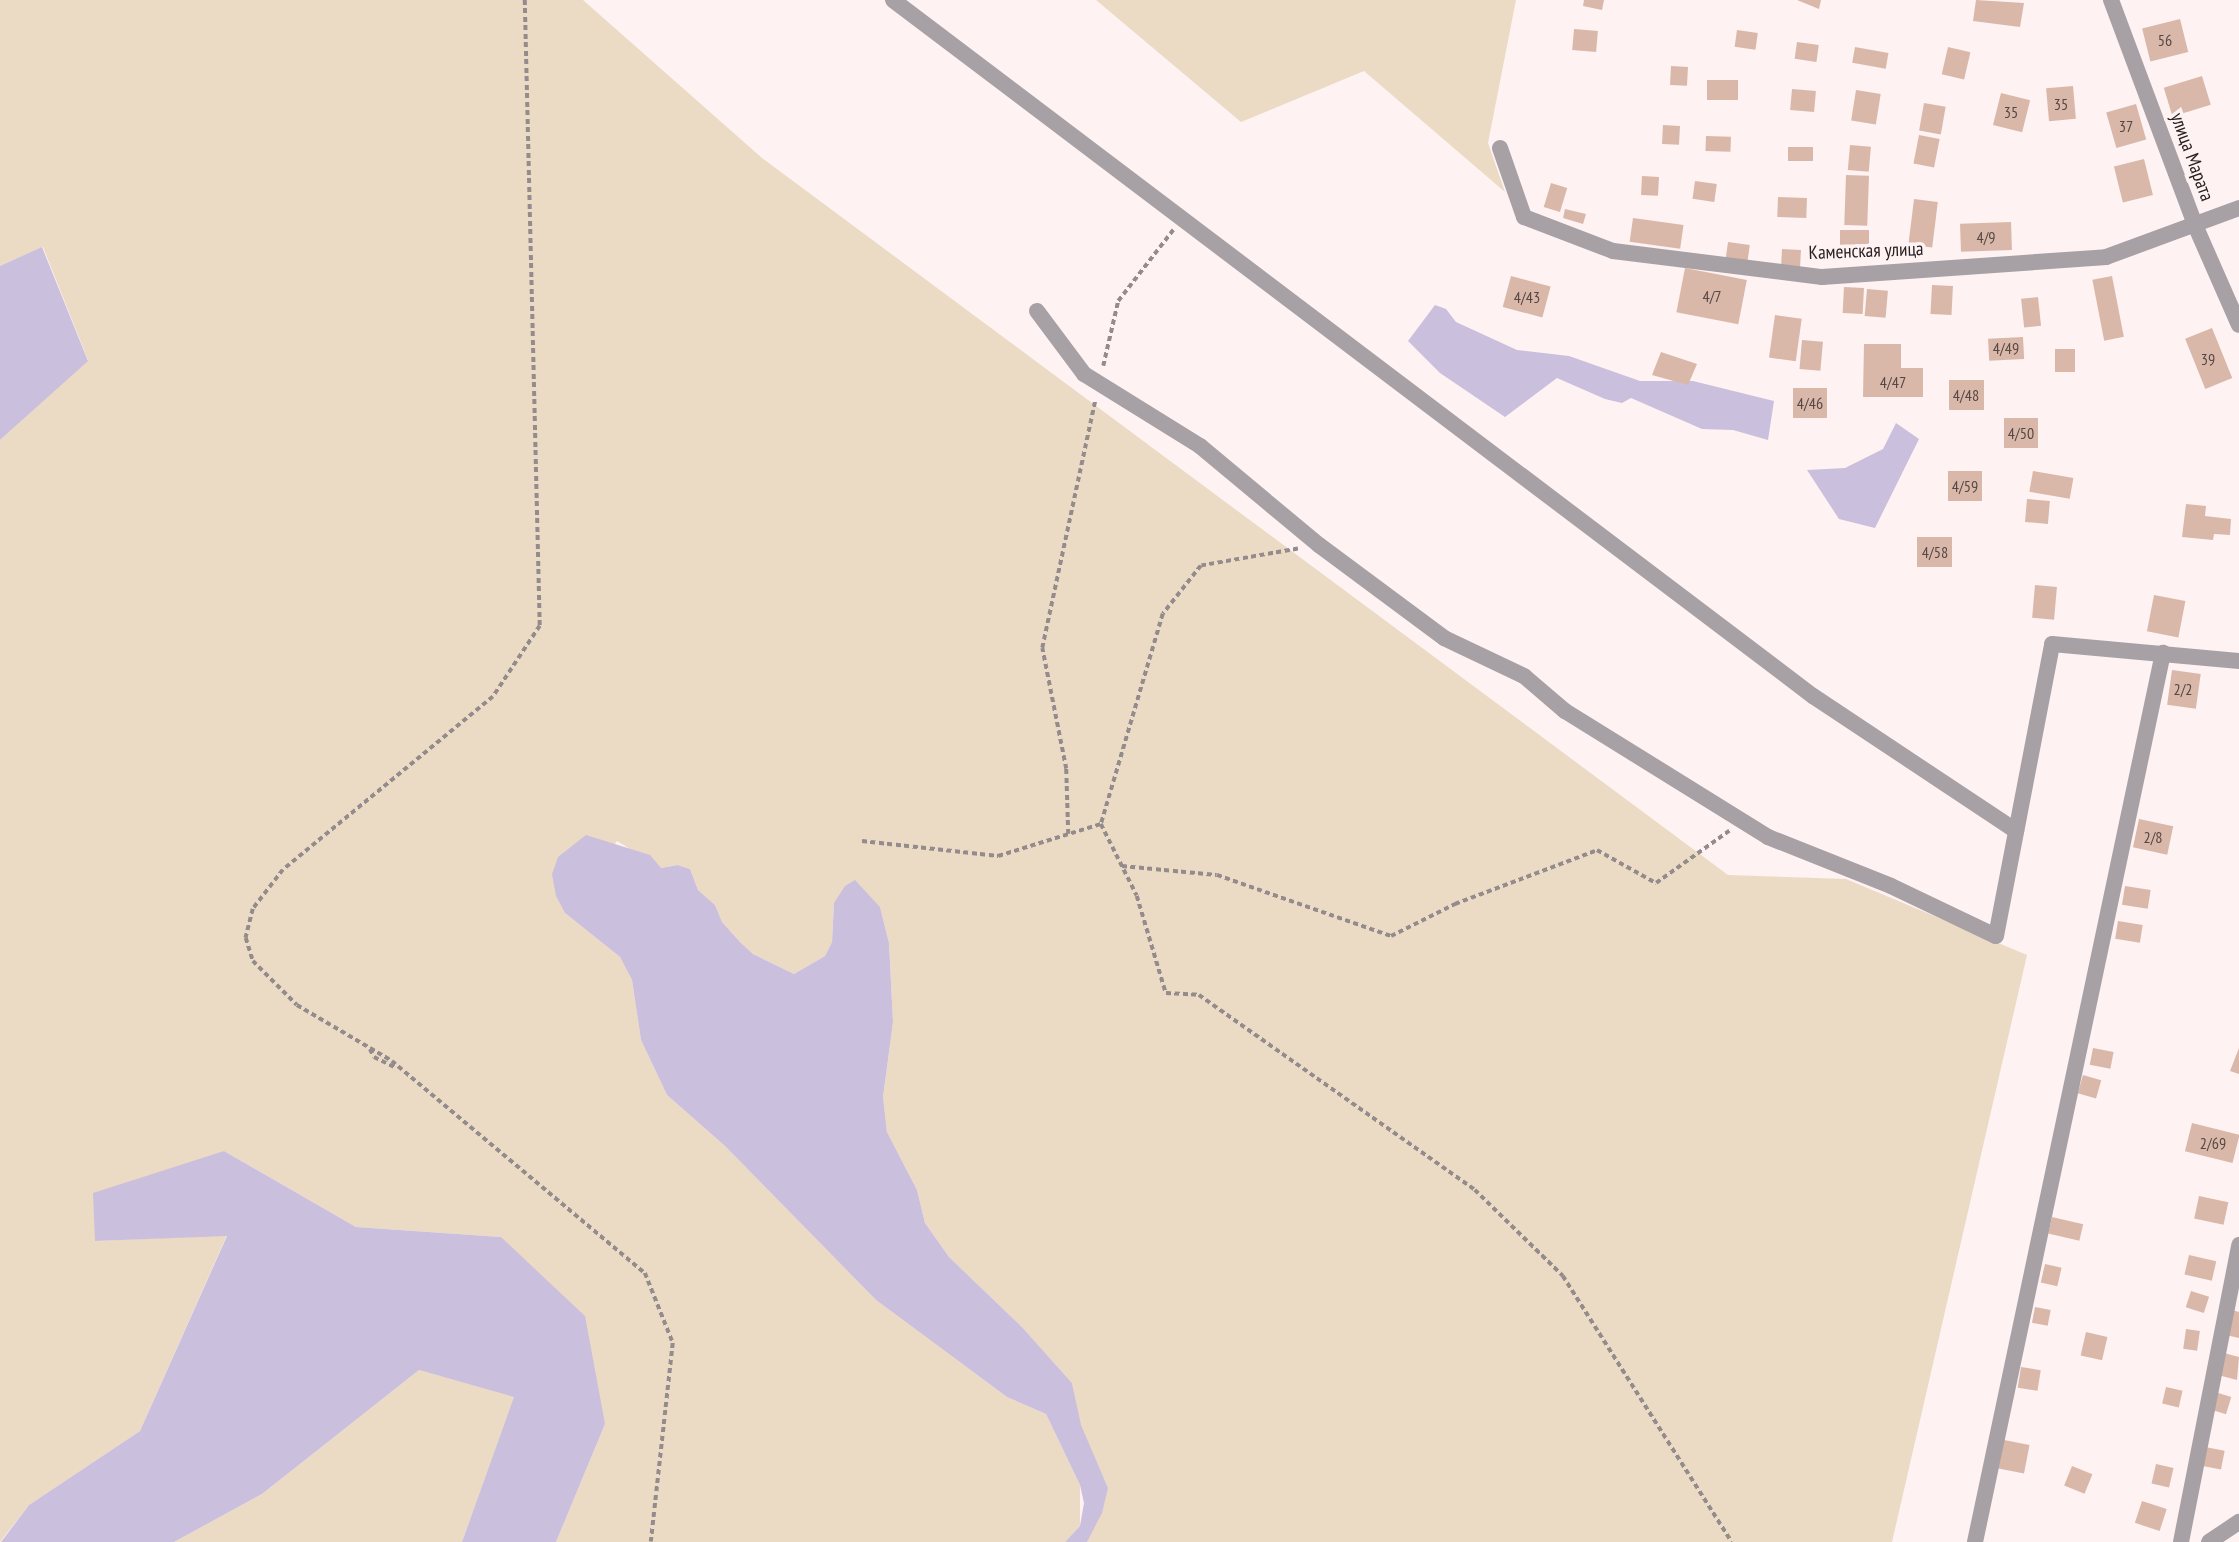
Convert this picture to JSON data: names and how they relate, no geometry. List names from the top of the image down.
{
  "streets": {
    "street": ["улица Марата", "Каменская улица"]
  },
  "crossings": [
    ["улица Марата", "Каменская улица"]
  ],
  "house_numbers": [
    "56",
    "35",
    "35",
    "37",
    "4/9",
    "4/7",
    "4/43",
    "4/49",
    "39",
    "4/47",
    "4/48",
    "4/46",
    "4/50",
    "4/59",
    "4/58",
    "2/2",
    "2/8",
    "2/69"
  ]
}
